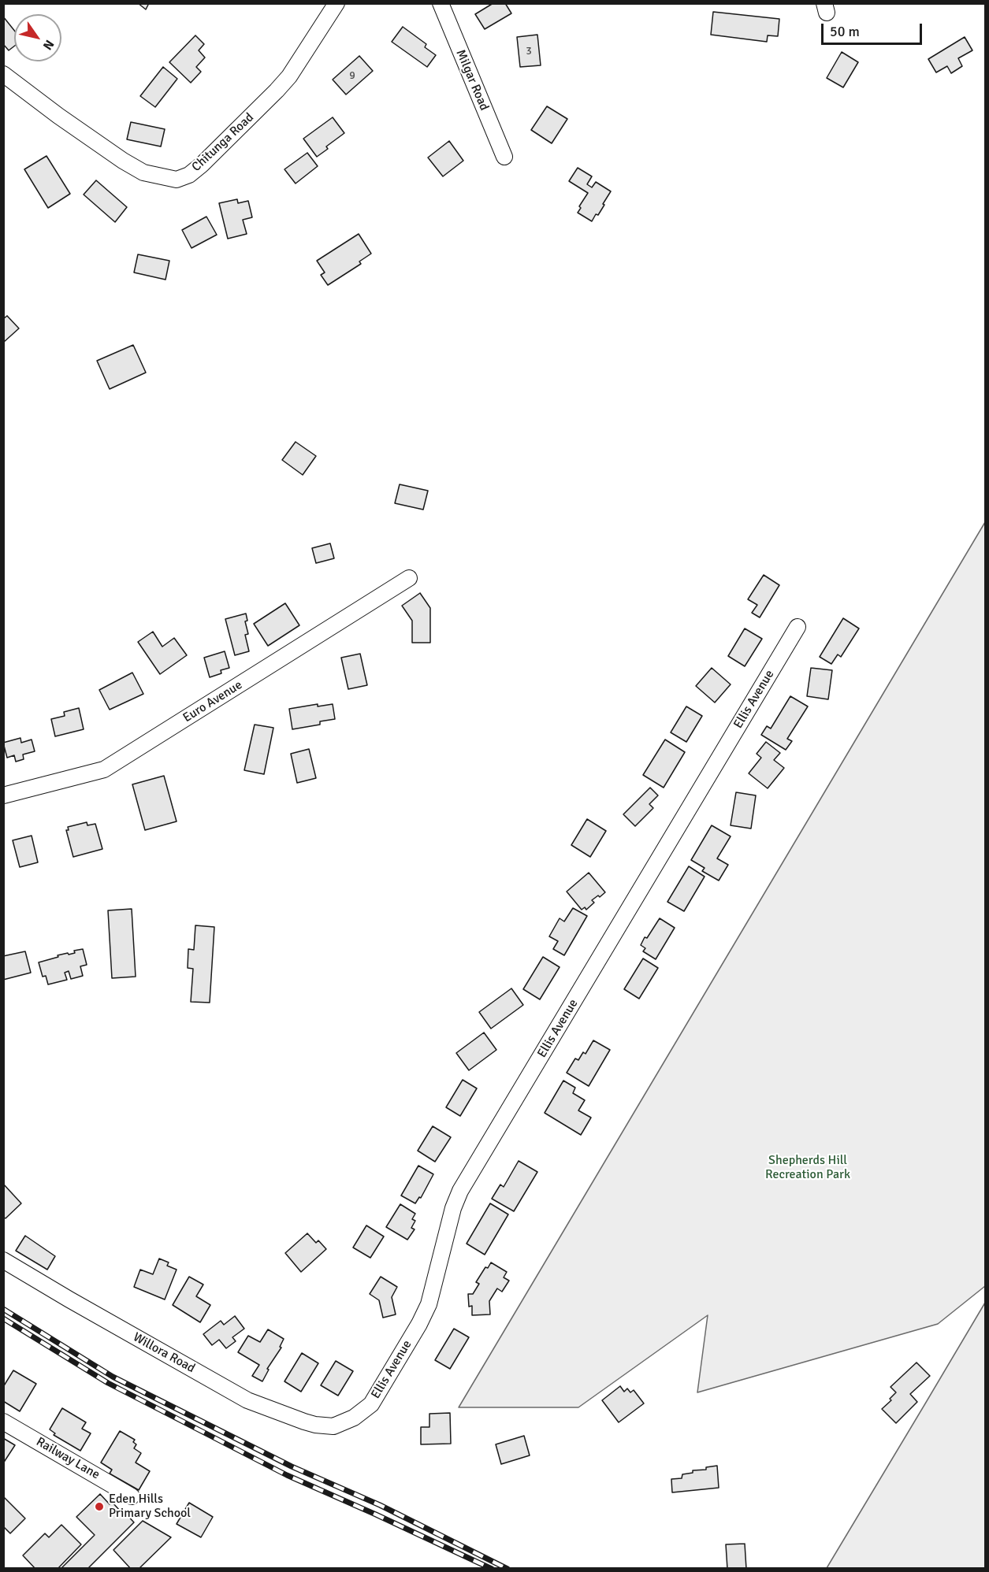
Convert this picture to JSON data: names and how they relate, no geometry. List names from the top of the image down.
{
  "streets": {
    "street": [
      "Milgar Road",
      "Chitunga Road",
      "Ellis Avenue",
      "Euro Avenue",
      "Willora Road",
      "Railway Lane"
    ]
  },
  "crossings": [
    ["Ellis Avenue", "Willora Road"]
  ],
  "parks": ["Shepherds Hill Recreation Park"],
  "places": ["Eden Hills Primary School"],
  "house_numbers": ["3", "9"],
  "scale_bar": "50 m",
  "north": "bottom right"
}
